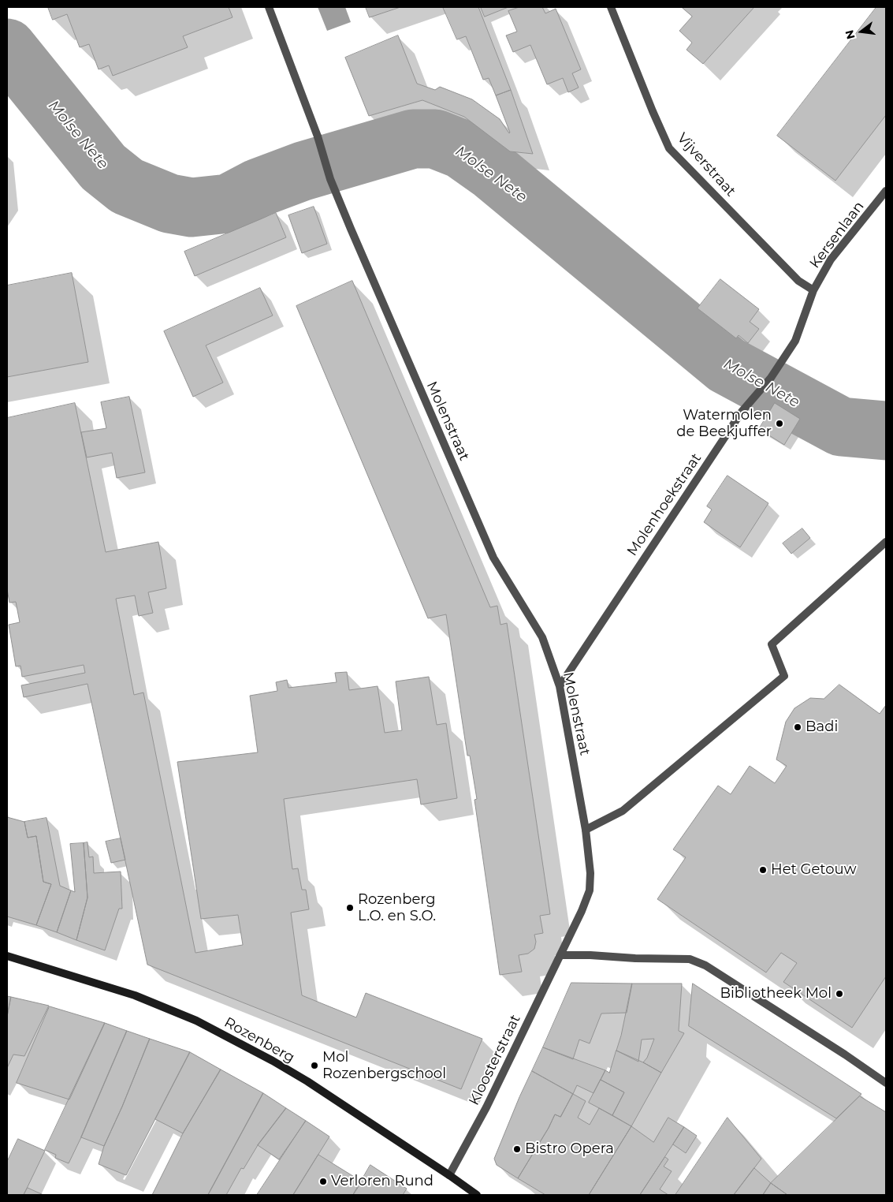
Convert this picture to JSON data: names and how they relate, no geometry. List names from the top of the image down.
{
  "streets": {
    "main road": ["Rozenberg"],
    "street": [
      "Vijverstraat",
      "Kersenlaan",
      "Molenstraat",
      "Molenhoekstraat",
      "Kloosterstraat"
    ]
  },
  "crossings": [
    ["Vijverstraat", "Kersenlaan"],
    ["Kersenlaan", "Molenhoekstraat"],
    ["Molenstraat", "Molenhoekstraat"],
    ["Molenstraat", "Kloosterstraat"],
    ["Rozenberg", "Kloosterstraat"]
  ],
  "water": ["Molse Nete"],
  "places": [
    "Watermolen de Beekjuffer",
    "Badi",
    "Het Getouw",
    "Rozenberg L.O. en S.O.",
    "Bibliotheek Mol",
    "Mol Rozenbergschool",
    "Bistro Opera",
    "Verloren Rund"
  ],
  "north": "left"
}
